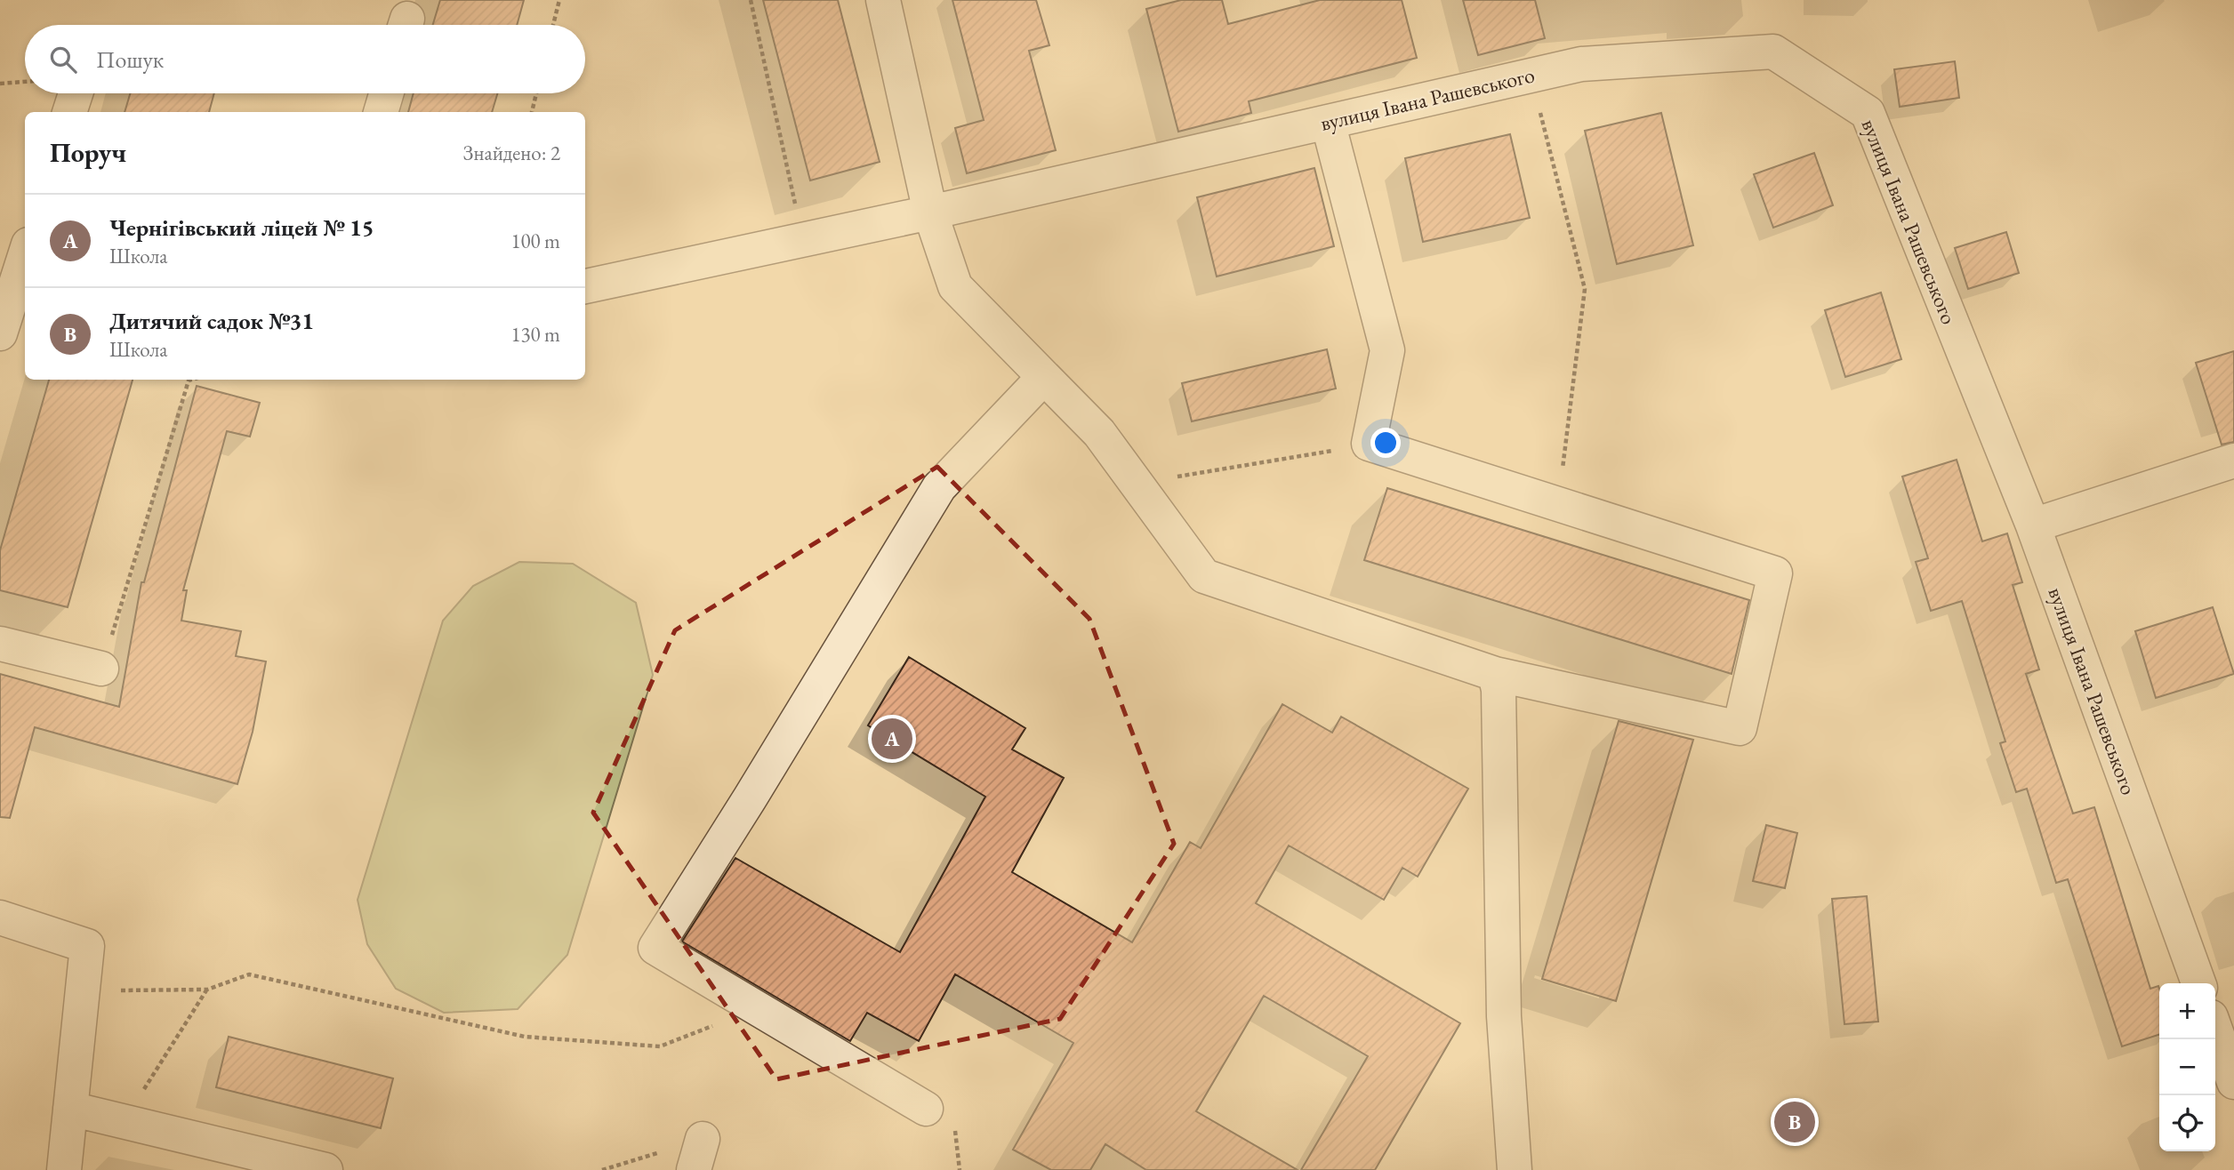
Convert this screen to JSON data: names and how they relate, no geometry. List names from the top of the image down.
{
  "streets": {
    "street": ["вулиця Івана Рашевського"]
  },
  "page": {
    "search": "Пошук",
    "heading": ["Поруч", "Знайдено: 2"],
    "list": [
      {
        "mark": "A",
        "name": "Чернігівський ліцей № 15",
        "note": "Школа",
        "value": "100 m"
      },
      {
        "mark": "B",
        "name": "Дитячий садок №31",
        "note": "Школа",
        "value": "130 m"
      }
    ],
    "pins": ["A", "B"],
    "map_buttons": ["+", "−"]
  }
}
